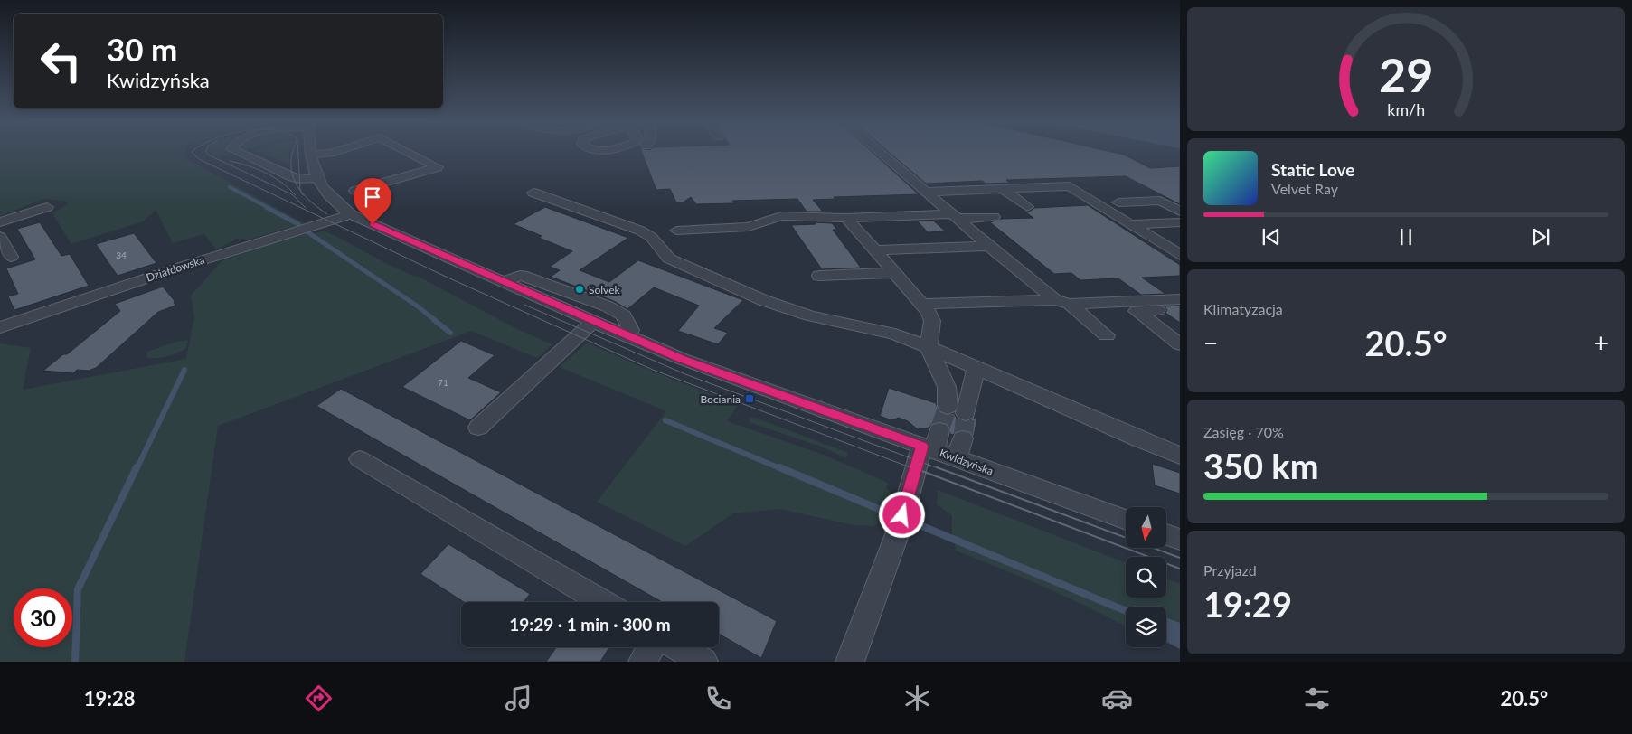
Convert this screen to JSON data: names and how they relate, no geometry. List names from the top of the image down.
{
  "streets": {
    "street": ["Działdowska", "Kwidzyńska"]
  },
  "crossings": [
    ["Działdowska", "Kwidzyńska"]
  ],
  "places": {
    "other": ["Solvek"],
    "transit": ["Bociania"]
  },
  "house_numbers": ["34", "71"],
  "north": "bottom",
  "page": {
    "turn": ["30 m", "Kwidzyńska"],
    "song": ["Static Love", "Velvet Ray"],
    "tile": [
      "Klimatyzacja",
      ["Zasięg · 70%", "350 km"],
      ["Przyjazd", "19:29"]
    ],
    "heat": ["−", "20.5°", "+"],
    "limit": "30",
    "trip": "19:29 · 1 min · 300 m",
    "tabs": ["19:28", "20.5°"],
    "gauge": ["29", "km/h"]
  }
}
